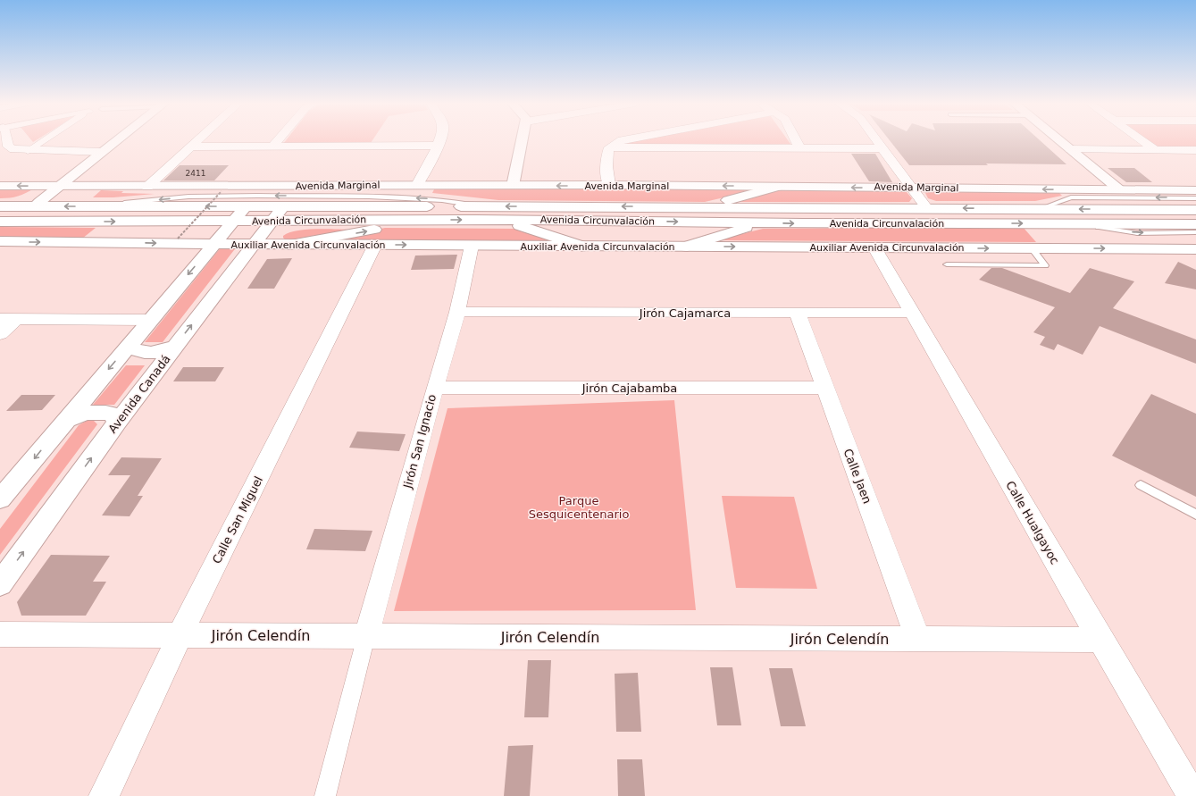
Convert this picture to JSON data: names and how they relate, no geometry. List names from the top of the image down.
{
  "streets": {
    "main road": [
      "Avenida Marginal",
      "Avenida Circunvalación",
      "Auxiliar Avenida Circunvalación",
      "Avenida Canadá"
    ],
    "street": [
      "Jirón Cajamarca",
      "Jirón Cajabamba",
      "Jirón San Ignacio",
      "Calle Jaen",
      "Calle San Miguel",
      "Calle Hualgayoc",
      "Jirón Celendín"
    ]
  },
  "crossings": [
    ["Avenida Circunvalación", "Avenida Canadá"],
    ["Auxiliar Avenida Circunvalación", "Avenida Canadá"],
    ["Auxiliar Avenida Circunvalación", "Jirón San Ignacio"],
    ["Auxiliar Avenida Circunvalación", "Calle San Miguel"],
    ["Auxiliar Avenida Circunvalación", "Calle Hualgayoc"],
    ["Jirón Cajamarca", "Jirón San Ignacio"],
    ["Jirón Cajamarca", "Calle Jaen"],
    ["Jirón Cajamarca", "Calle Hualgayoc"],
    ["Jirón Cajabamba", "Jirón San Ignacio"],
    ["Jirón Cajabamba", "Calle Jaen"],
    ["Jirón San Ignacio", "Jirón Celendín"],
    ["Calle Jaen", "Jirón Celendín"],
    ["Calle San Miguel", "Jirón Celendín"],
    ["Calle Hualgayoc", "Jirón Celendín"]
  ],
  "parks": ["Parque Sesquicentenario"],
  "house_numbers": ["2411"]
}
